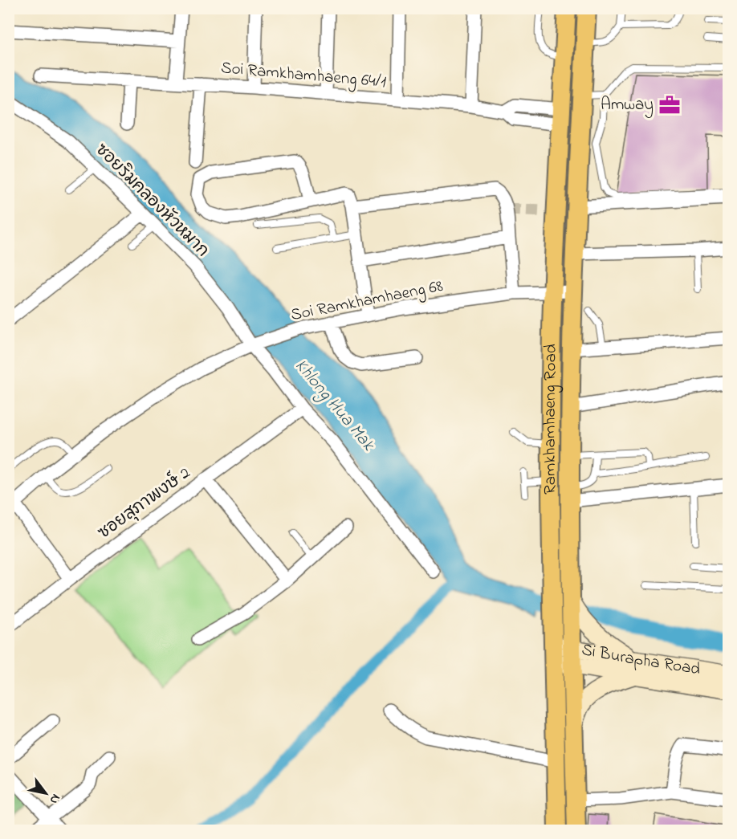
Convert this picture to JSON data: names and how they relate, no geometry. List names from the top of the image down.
{
  "streets": {
    "main road": ["Ramkhamhaeng Road"],
    "street": [
      "Soi Ramkhamhaeng 64/1",
      "ซอยริมคลองหัวหมาก",
      "Soi Ramkhamhaeng 68",
      "ซอยสุภาพงษ์ 2",
      "Si Burapha Road"
    ]
  },
  "crossings": [
    ["Soi Ramkhamhaeng 64/1", "Ramkhamhaeng Road"],
    ["ซอยริมคลองหัวหมาก", "Soi Ramkhamhaeng 68"],
    ["ซอยริมคลองหัวหมาก", "ซอยสุภาพงษ์ 2"],
    ["Soi Ramkhamhaeng 68", "Ramkhamhaeng Road"],
    ["Ramkhamhaeng Road", "Si Burapha Road"]
  ],
  "water": ["Khlong Hua Mak"],
  "places": {
    "office": ["Amway"]
  },
  "north": "bottom right"
}
